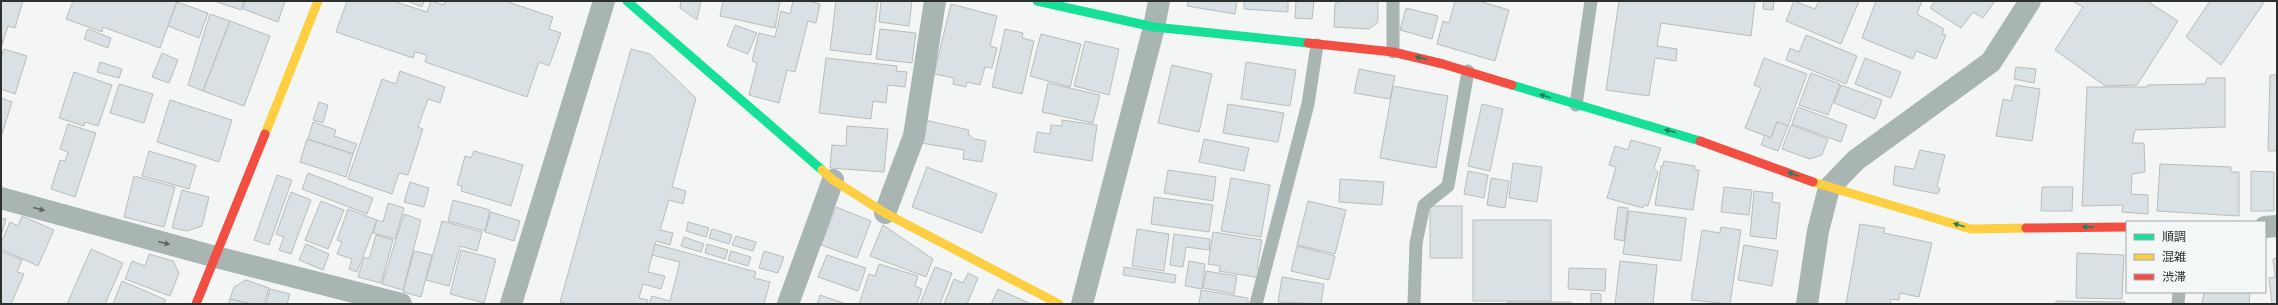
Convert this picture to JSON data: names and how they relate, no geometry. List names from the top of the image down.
{
  "legend": ["順調", "混雑", "渋滞"]
}
